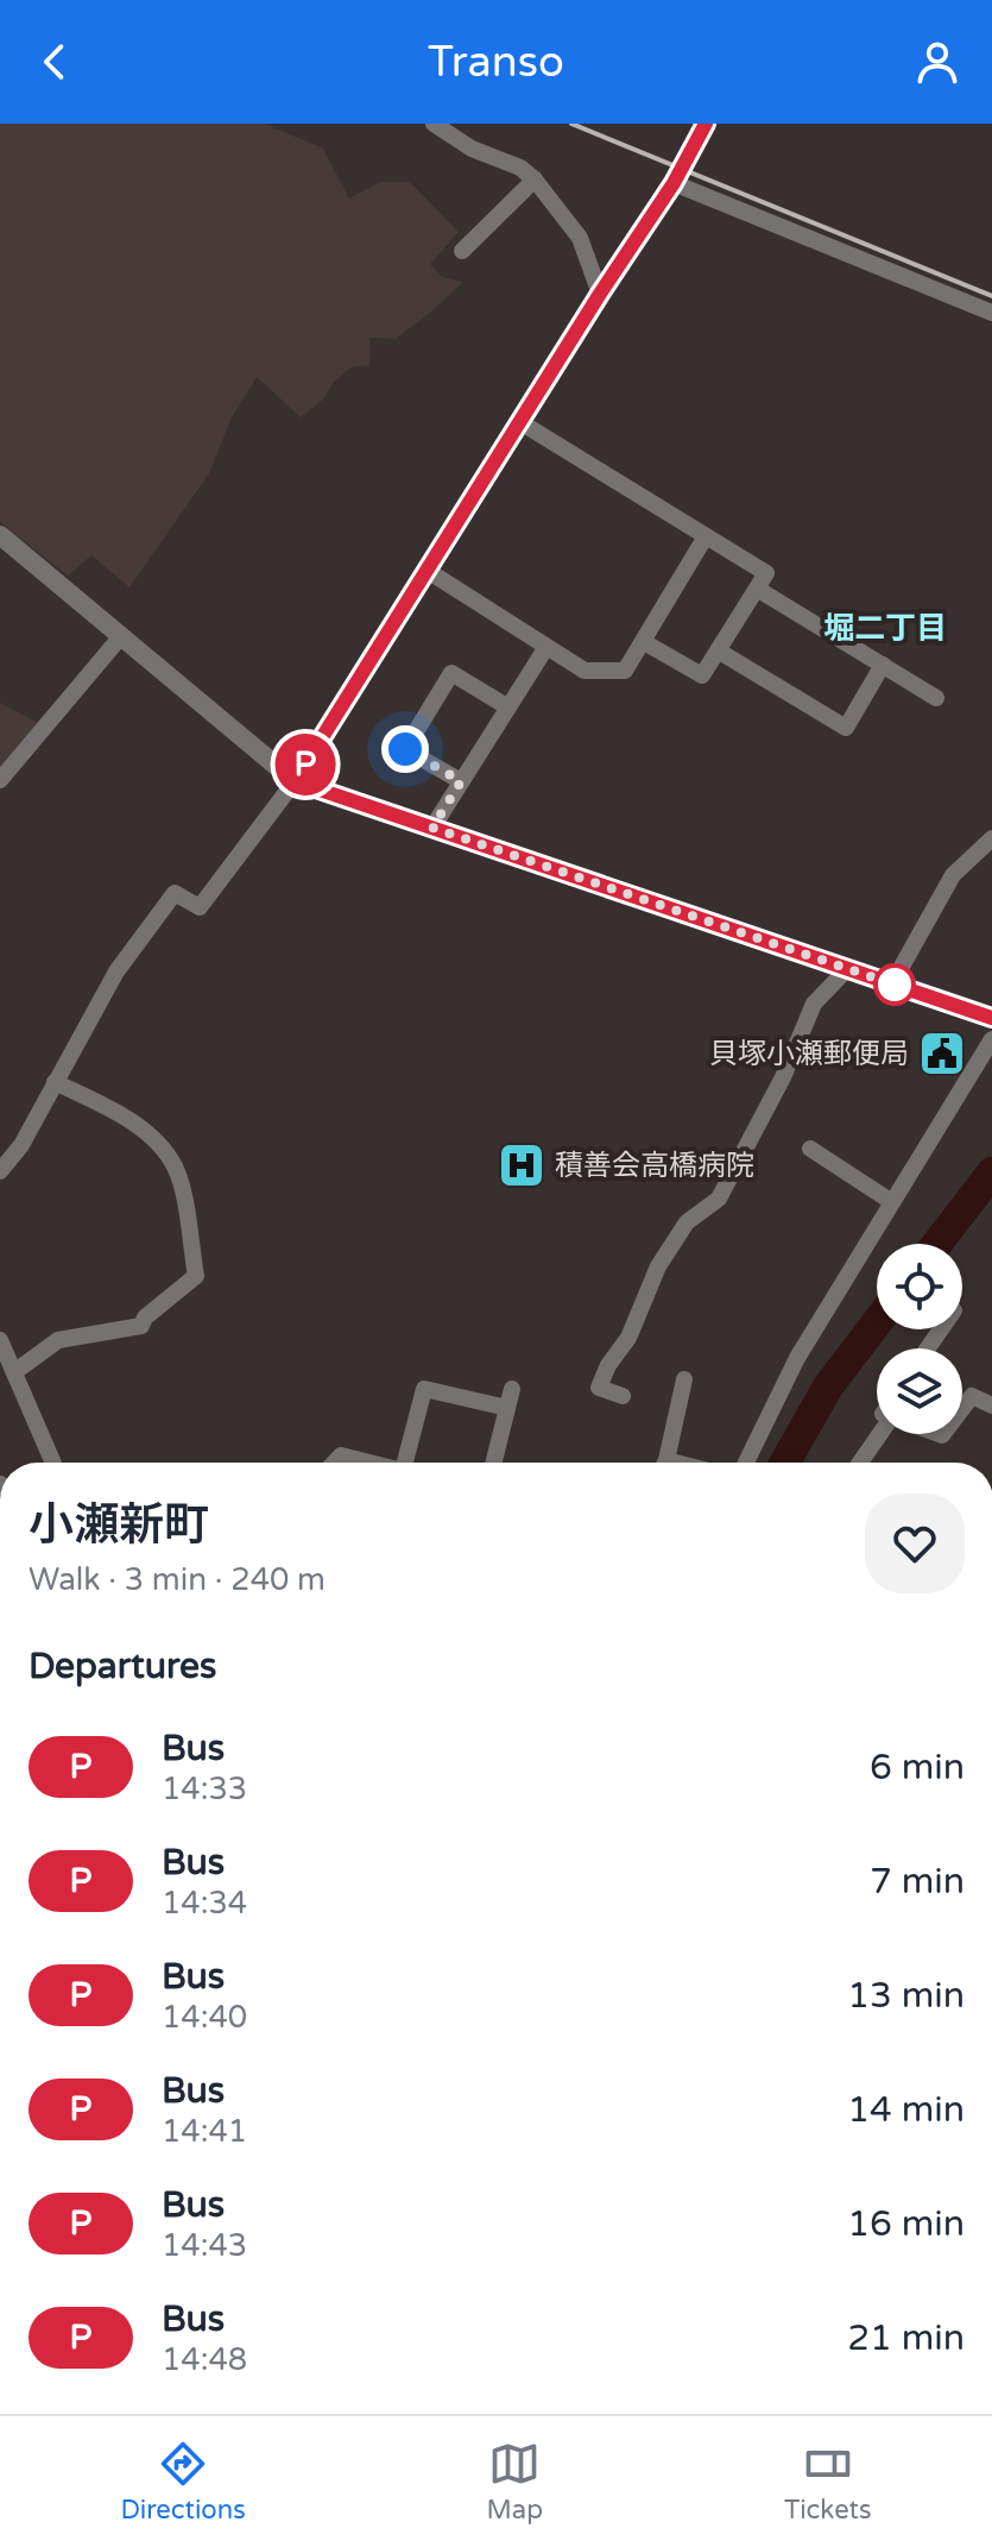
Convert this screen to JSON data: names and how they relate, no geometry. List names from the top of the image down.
{
  "districts": ["堀二丁目"],
  "places": {
    "public building": ["貝塚小瀬郵便局"],
    "hospital": ["積善会高橋病院"]
  },
  "lines": ["bus line P"],
  "page": {
    "header": "Transo",
    "on_map": "P",
    "heading": [
      ["小瀬新町", "Walk · 3 min · 240 m"],
      "Departures"
    ],
    "list": [
      {
        "mark": "P",
        "name": "Bus",
        "note": "14:33",
        "value": "6 min"
      },
      {
        "mark": "P",
        "name": "Bus",
        "note": "14:34",
        "value": "7 min"
      },
      {
        "mark": "P",
        "name": "Bus",
        "note": "14:40",
        "value": "13 min"
      },
      {
        "mark": "P",
        "name": "Bus",
        "note": "14:41",
        "value": "14 min"
      },
      {
        "mark": "P",
        "name": "Bus",
        "note": "14:43",
        "value": "16 min"
      },
      {
        "mark": "P",
        "name": "Bus",
        "note": "14:48",
        "value": "21 min"
      }
    ],
    "tabs": ["Directions", "Map", "Tickets"]
  }
}
